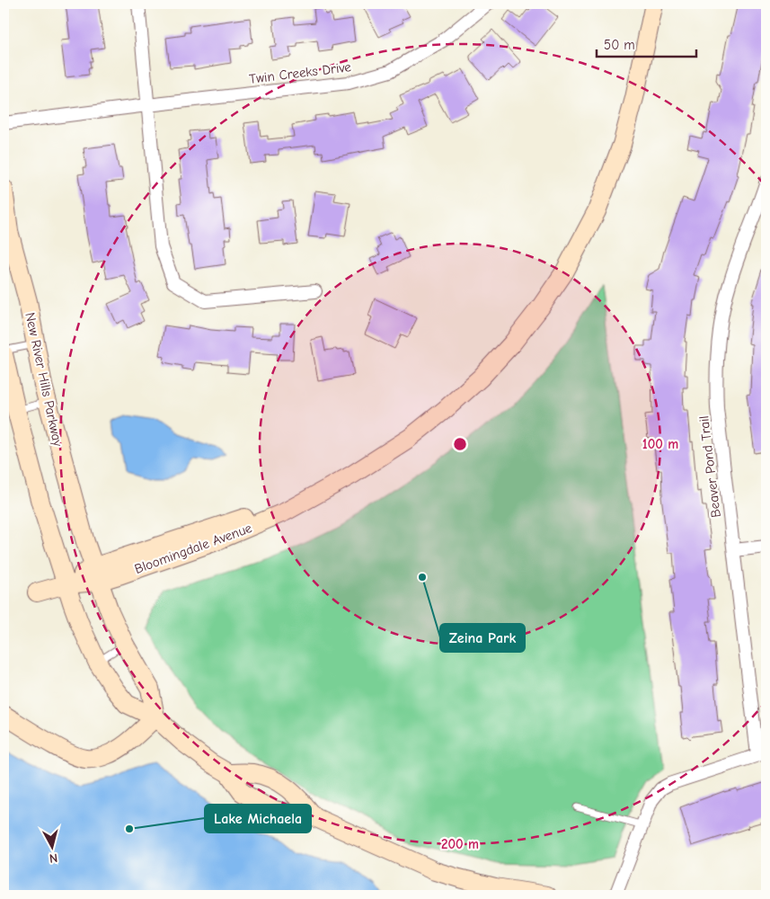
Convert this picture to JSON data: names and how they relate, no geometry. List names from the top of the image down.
{
  "streets": {
    "street": [
      "Twin Creeks Drive",
      "New River Hills Parkway",
      "Beaver Pond Trail",
      "Bloomingdale Avenue"
    ]
  },
  "crossings": [
    ["New River Hills Parkway", "Bloomingdale Avenue"]
  ],
  "places": ["Zeina Park", "Lake Michaela"],
  "scale_bar": "50 m",
  "north": "bottom",
  "rings": ["100 m", "200 m"]
}
